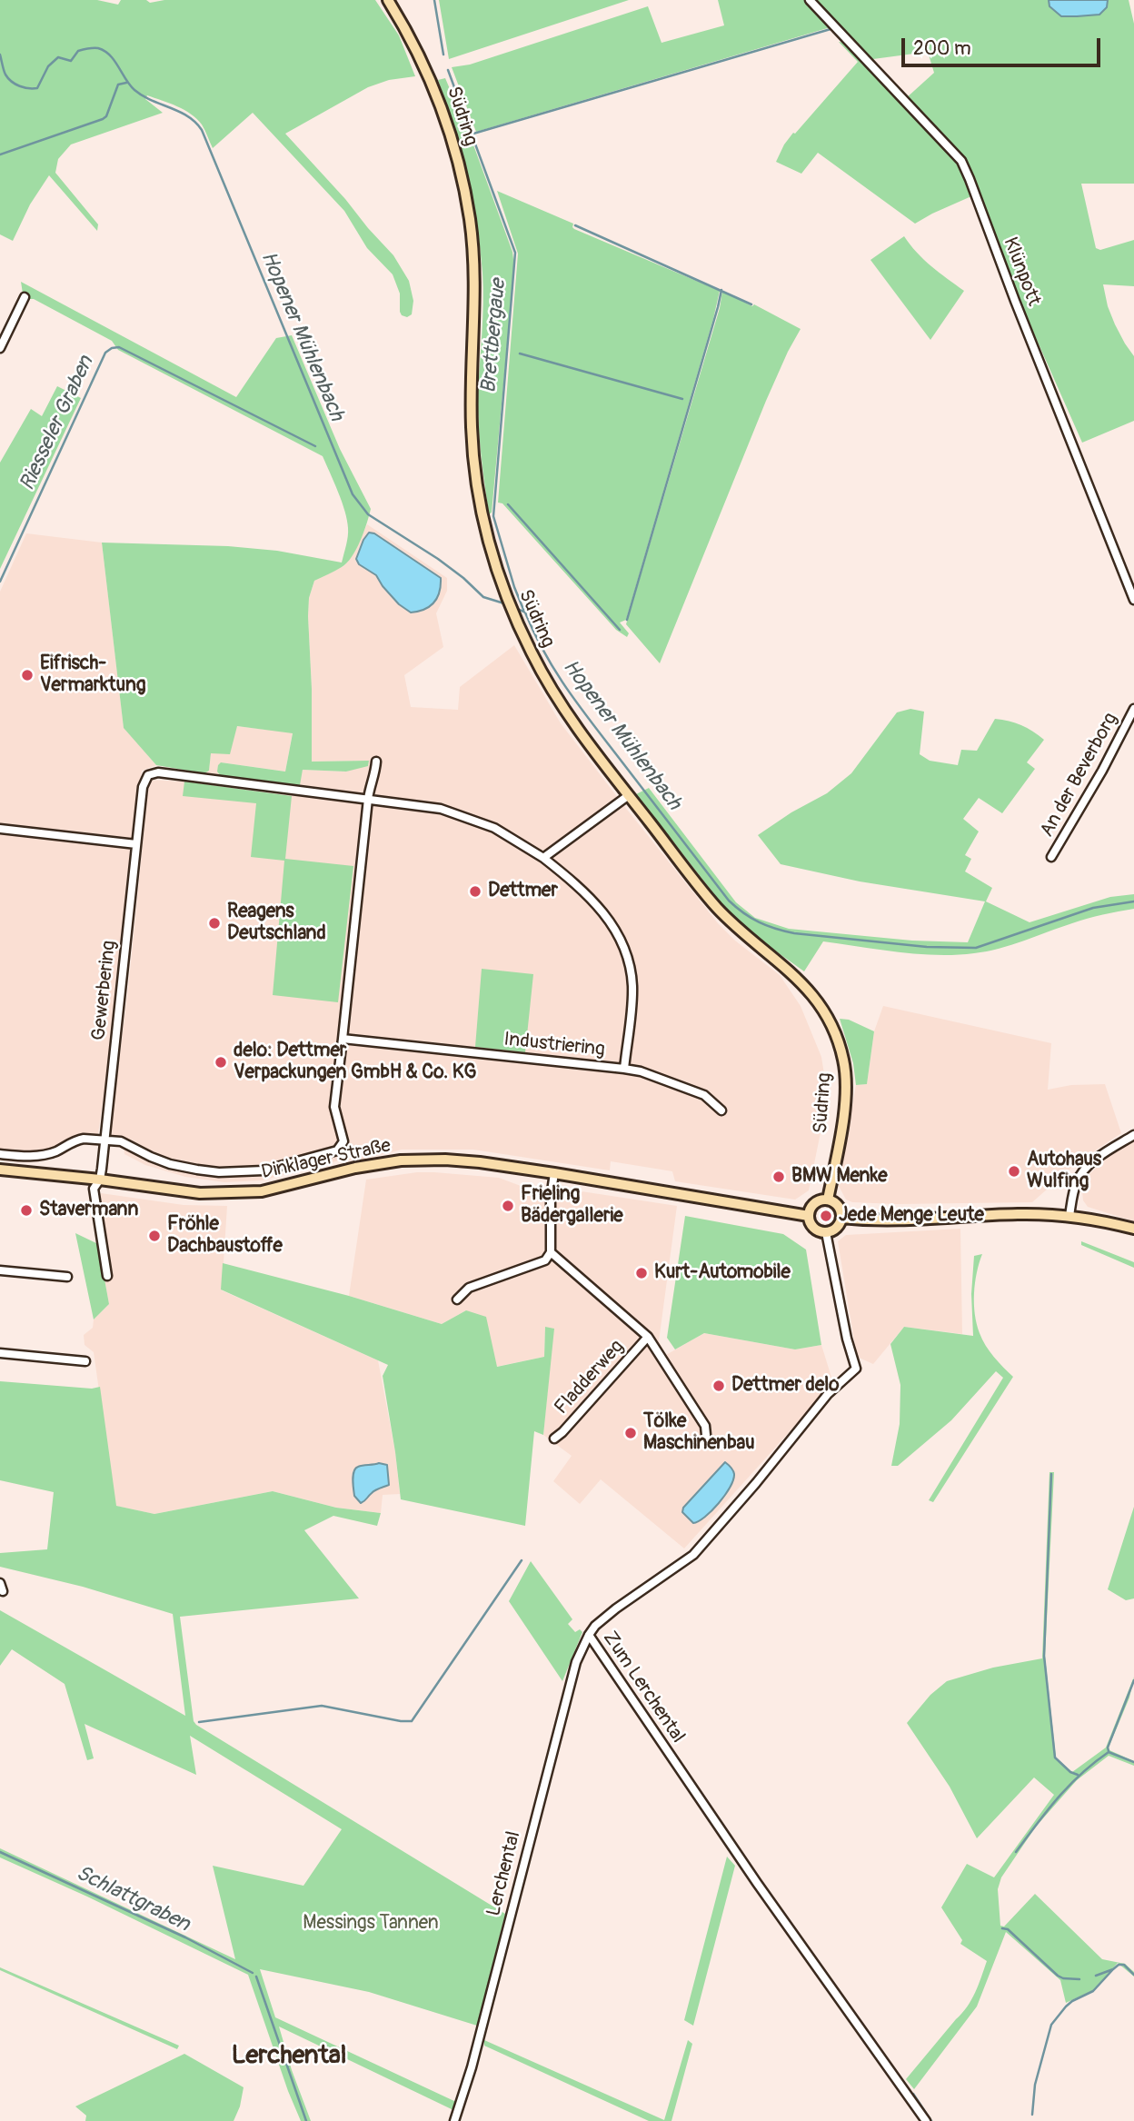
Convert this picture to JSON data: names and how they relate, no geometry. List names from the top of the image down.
{
  "streets": {
    "main road": ["Südring", "Dinklager Straße"],
    "street": [
      "Klünpott",
      "An der Beverborg",
      "Gewerbering",
      "Industriering",
      "Fladderweg",
      "Zum Lerchental",
      "Lerchental"
    ]
  },
  "crossings": [
    ["Südring", "Dinklager Straße"],
    ["Südring", "Zum Lerchental"],
    ["Gewerbering", "Industriering"],
    ["Gewerbering", "Dinklager Straße"],
    ["Dinklager Straße", "Zum Lerchental"],
    ["Zum Lerchental", "Lerchental"]
  ],
  "districts": ["Lerchental"],
  "water": [
    "Hopener Mühlenbach",
    "Brettbergaue",
    "Riesseler Graben",
    "Schlattgraben"
  ],
  "parks": ["Messings Tannen"],
  "places": [
    "Eifrisch- Vermarktung",
    "Dettmer",
    "Reagens Deutschland",
    "delo: Dettmer Verpackungen GmbH & Co. KG",
    "Autohaus Wulfing",
    "BMW Menke",
    "Frieling Bädergallerie",
    "Stavermann",
    "Jede Menge Leute",
    "Fröhle Dachbaustoffe",
    "Kurt-Automobile",
    "Dettmer delo",
    "Tölke Maschinenbau"
  ],
  "scale_bar": "200 m"
}
